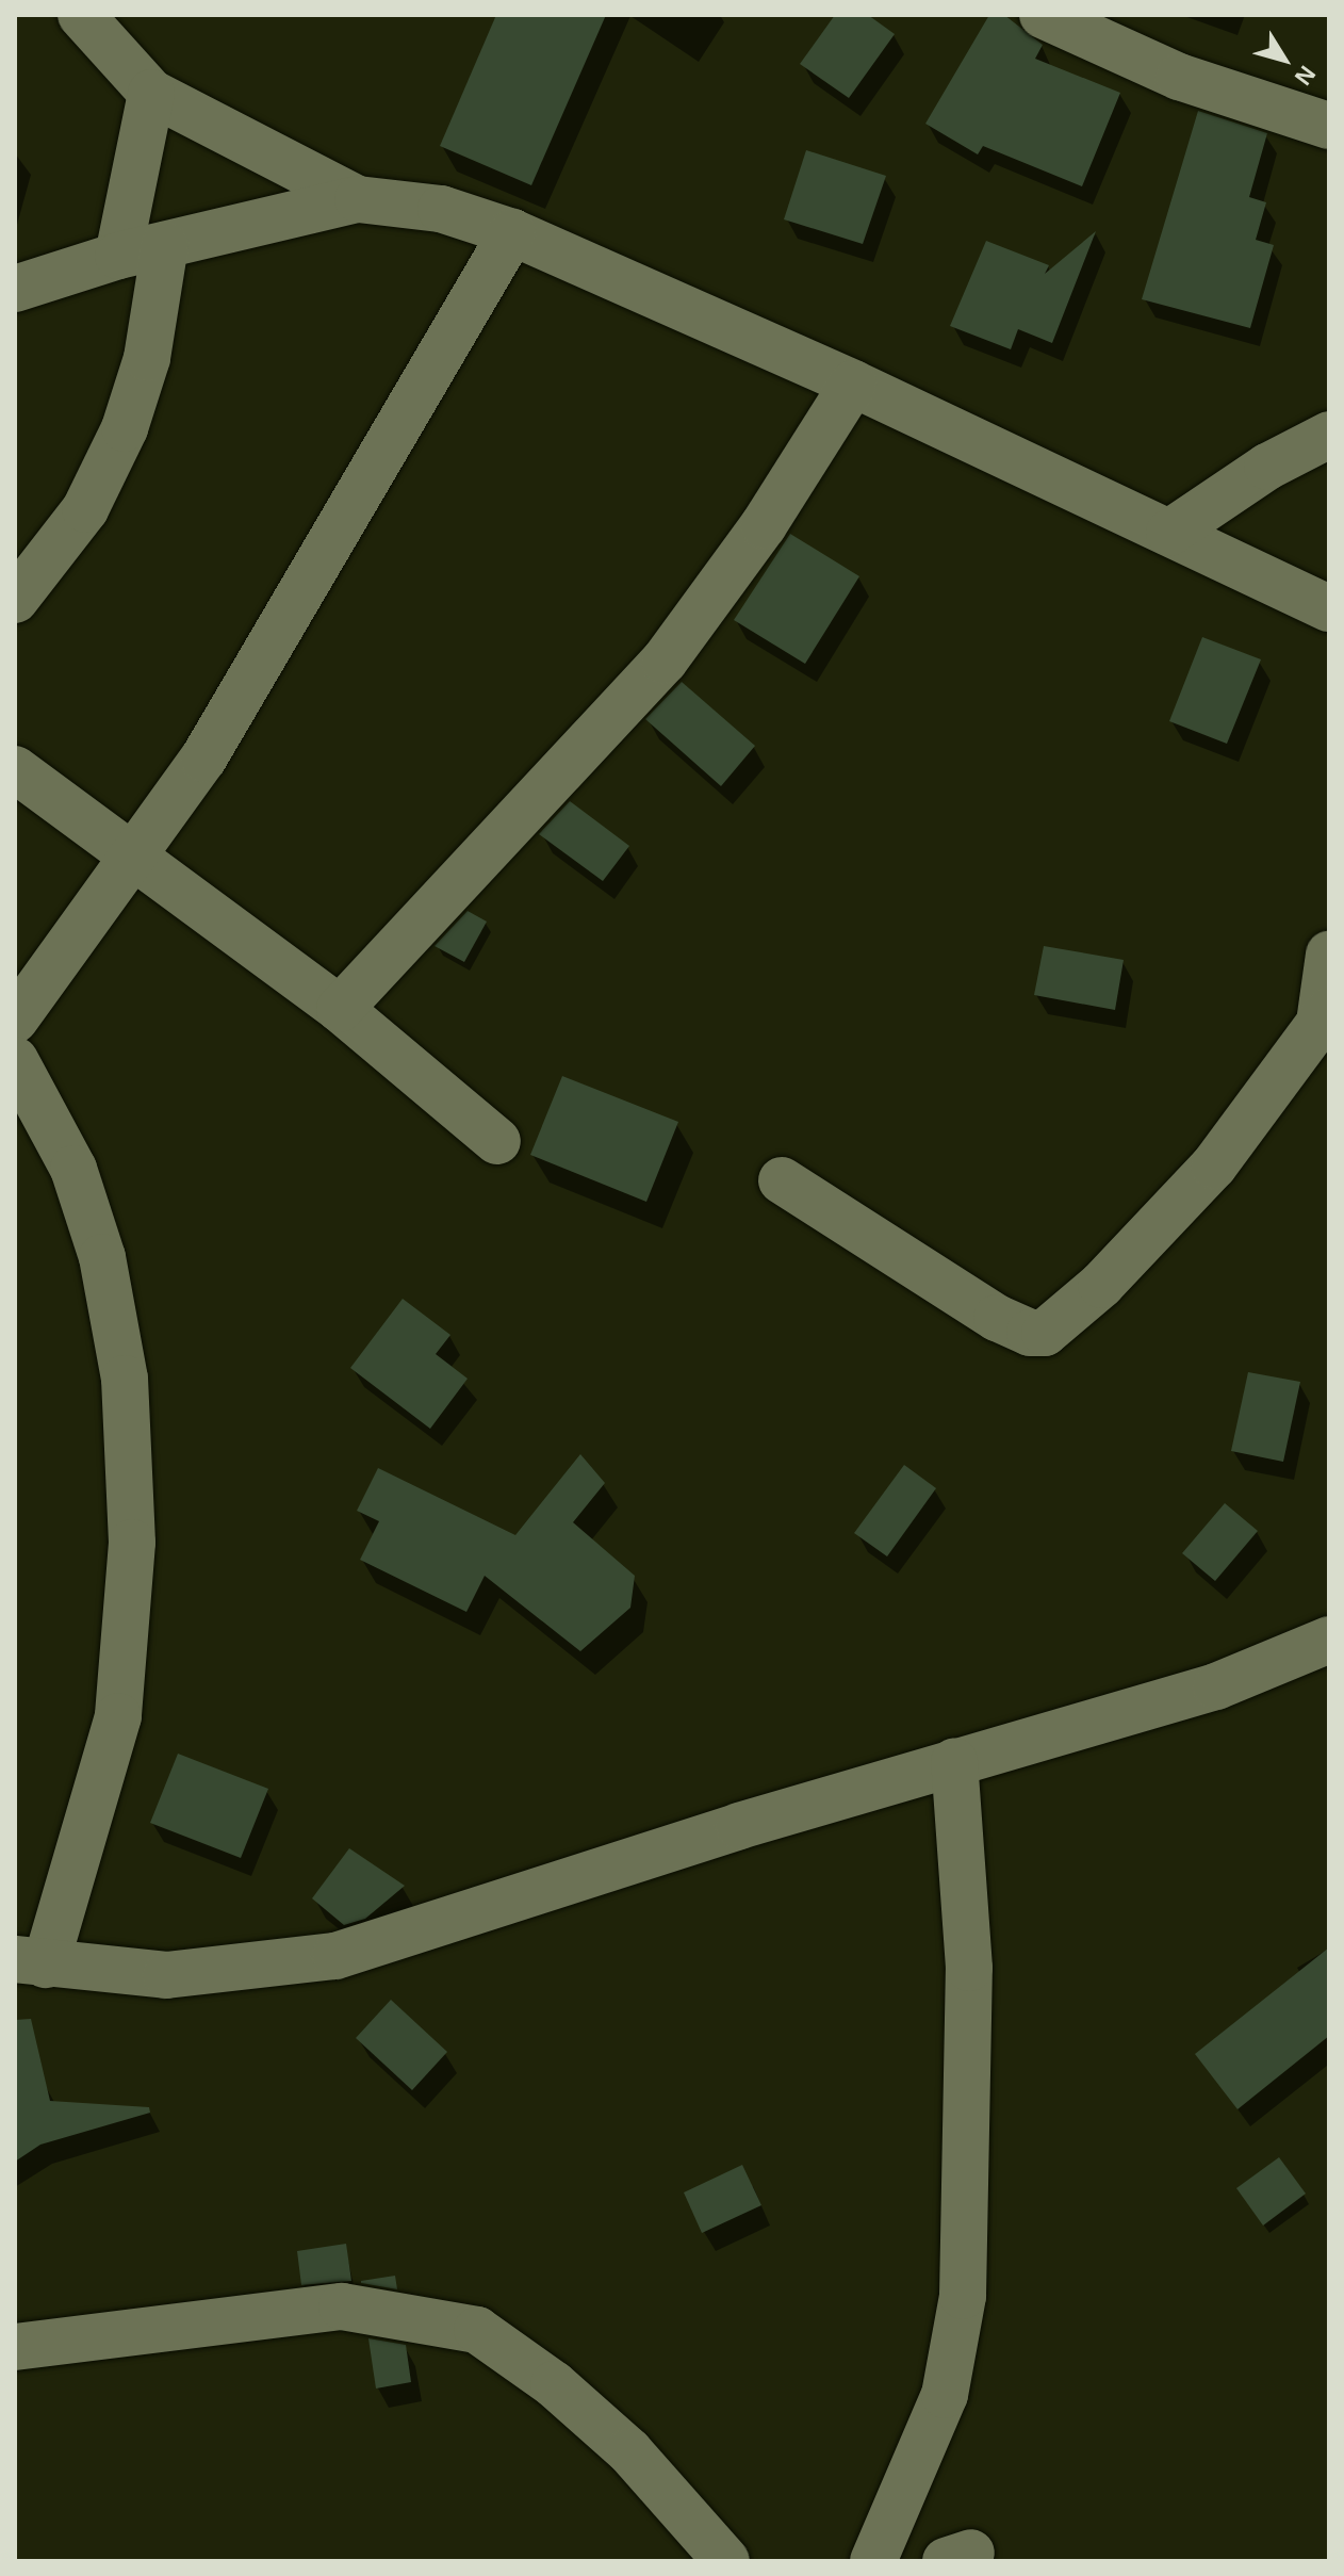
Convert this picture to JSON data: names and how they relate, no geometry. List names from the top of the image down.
{
  "north": "bottom right"
}
